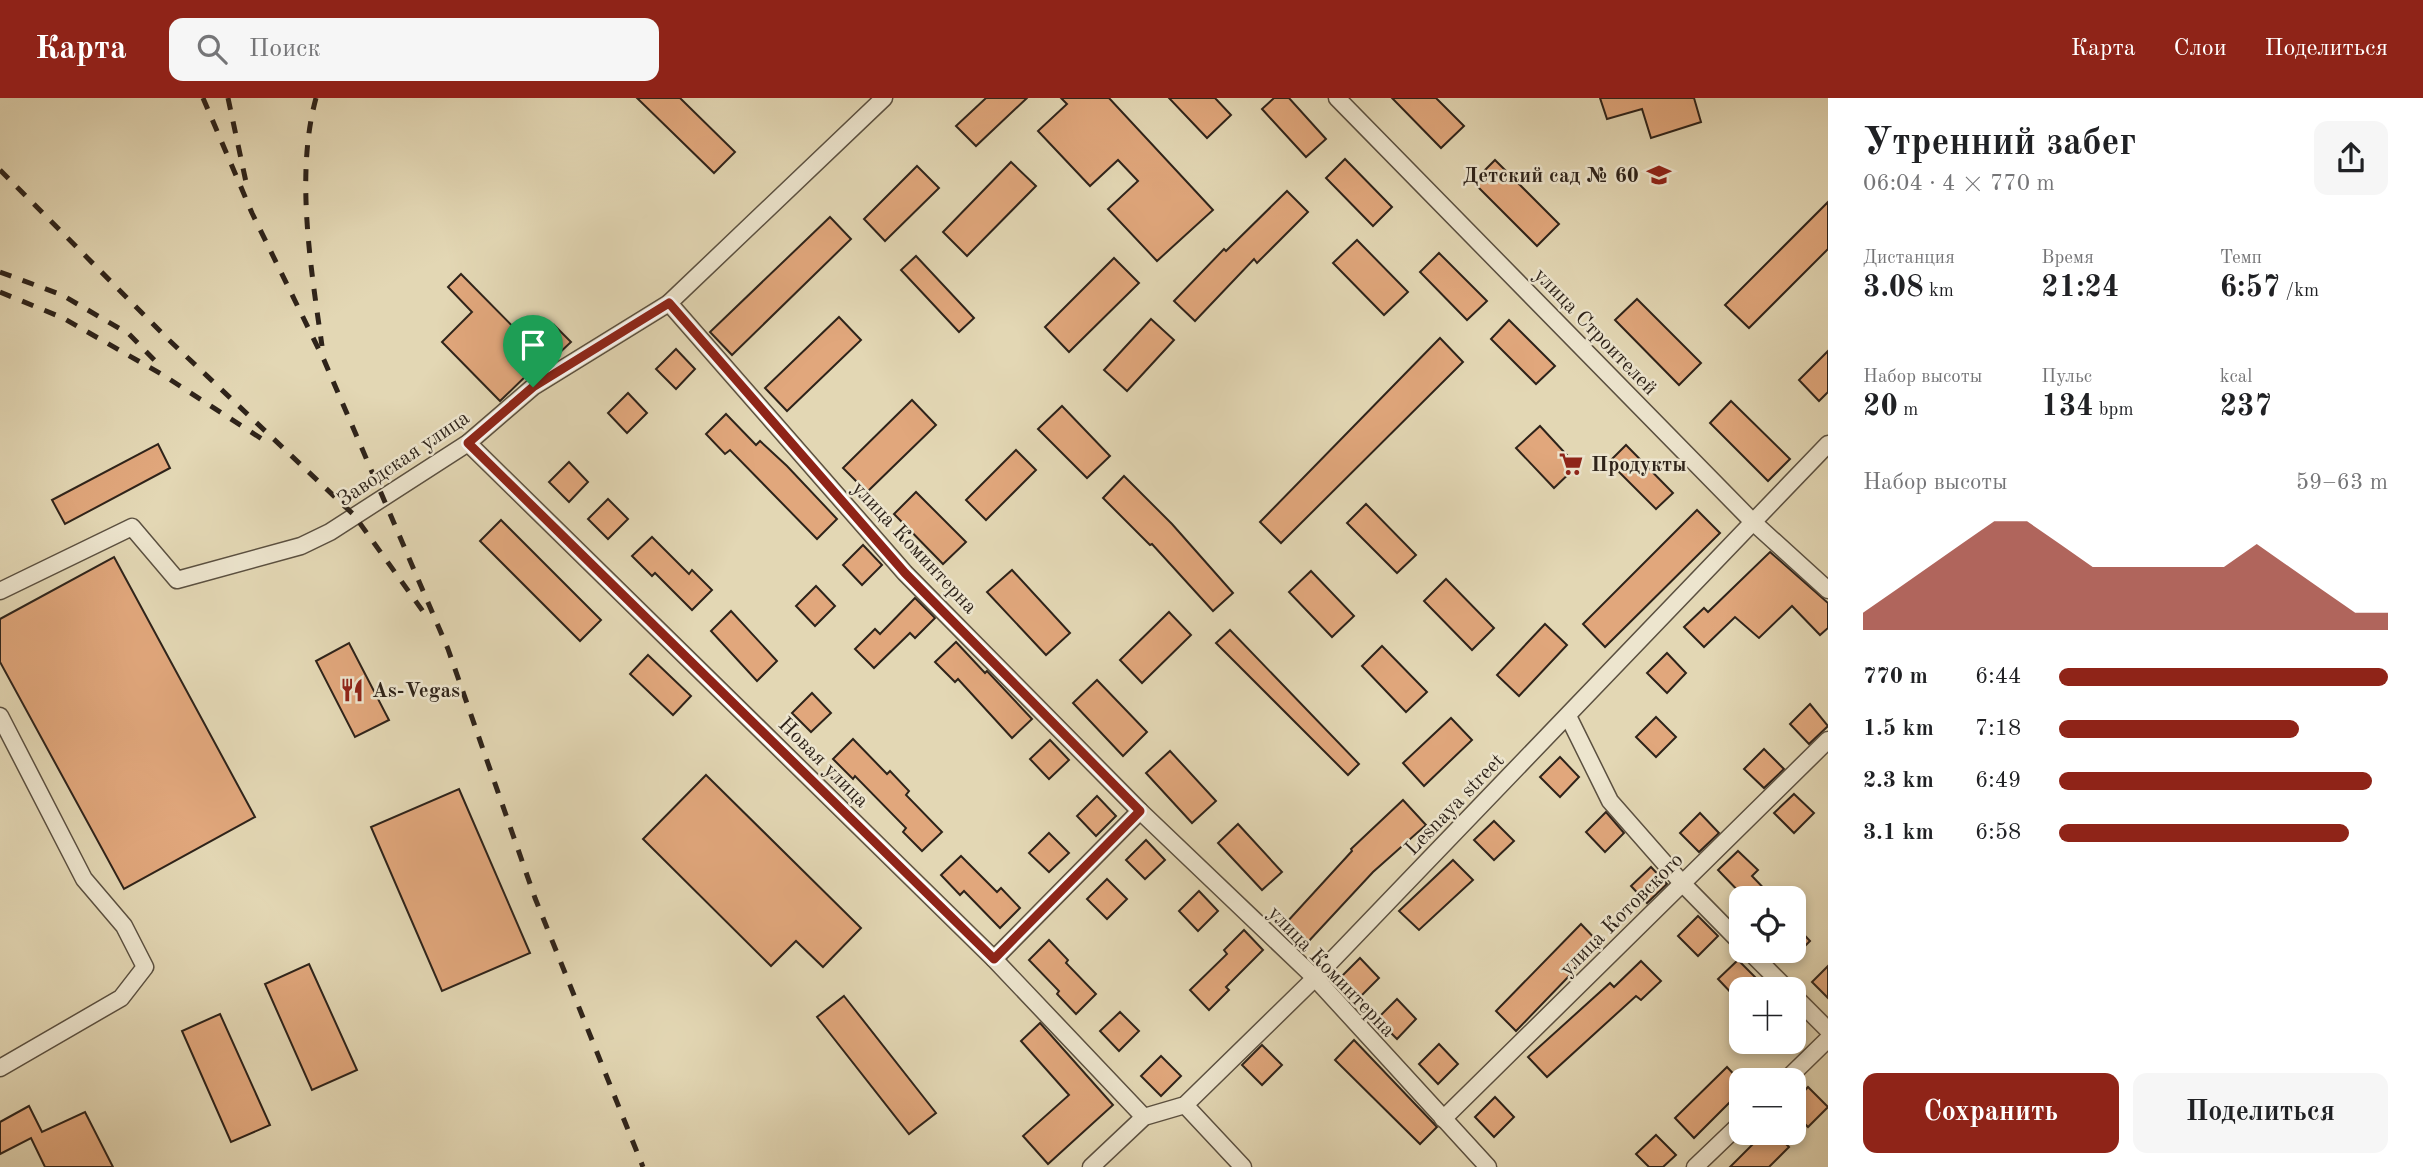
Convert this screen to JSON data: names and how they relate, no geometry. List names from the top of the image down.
{
  "streets": {
    "street": [
      "улица Строителей",
      "Заводская улица",
      "улица Коминтерна",
      "Новая улица",
      "Lesnaya street",
      "улица Котовского"
    ]
  },
  "crossings": [
    ["улица Строителей", "Lesnaya street"],
    ["Заводская улица", "улица Коминтерна"],
    ["Заводская улица", "Новая улица"],
    ["улица Коминтерна", "Lesnaya street"],
    ["улица Коминтерна", "улица Котовского"],
    ["Новая улица", "Lesnaya street"]
  ],
  "places": {
    "school or university": ["Детский сад № 60"],
    "supermarket": ["Продукты"],
    "restaurant": ["As-Vegas"]
  },
  "page": {
    "header": "Карта",
    "search": "Поиск",
    "nav": ["Карта", "Слои", "Поделиться"],
    "heading": ["Утренний забег", "06:04 · 4 × 770 m"],
    "stats": [
      ["Дистанция", "3.08 km"],
      ["Время", "21:24"],
      ["Темп", "6:57 /km"],
      ["Набор высоты", "20 m"],
      ["Пульс", "134 bpm"],
      ["kcal", "237"]
    ],
    "chart": ["Набор высоты", "59–63 m"],
    "list": [
      {
        "name": "770 m",
        "note": "6:44"
      },
      {
        "name": "1.5 km",
        "note": "7:18"
      },
      {
        "name": "2.3 km",
        "note": "6:49"
      },
      {
        "name": "3.1 km",
        "note": "6:58"
      }
    ],
    "map_buttons": ["+", "−"],
    "buttons": ["Сохранить", "Поделиться"]
  }
}
